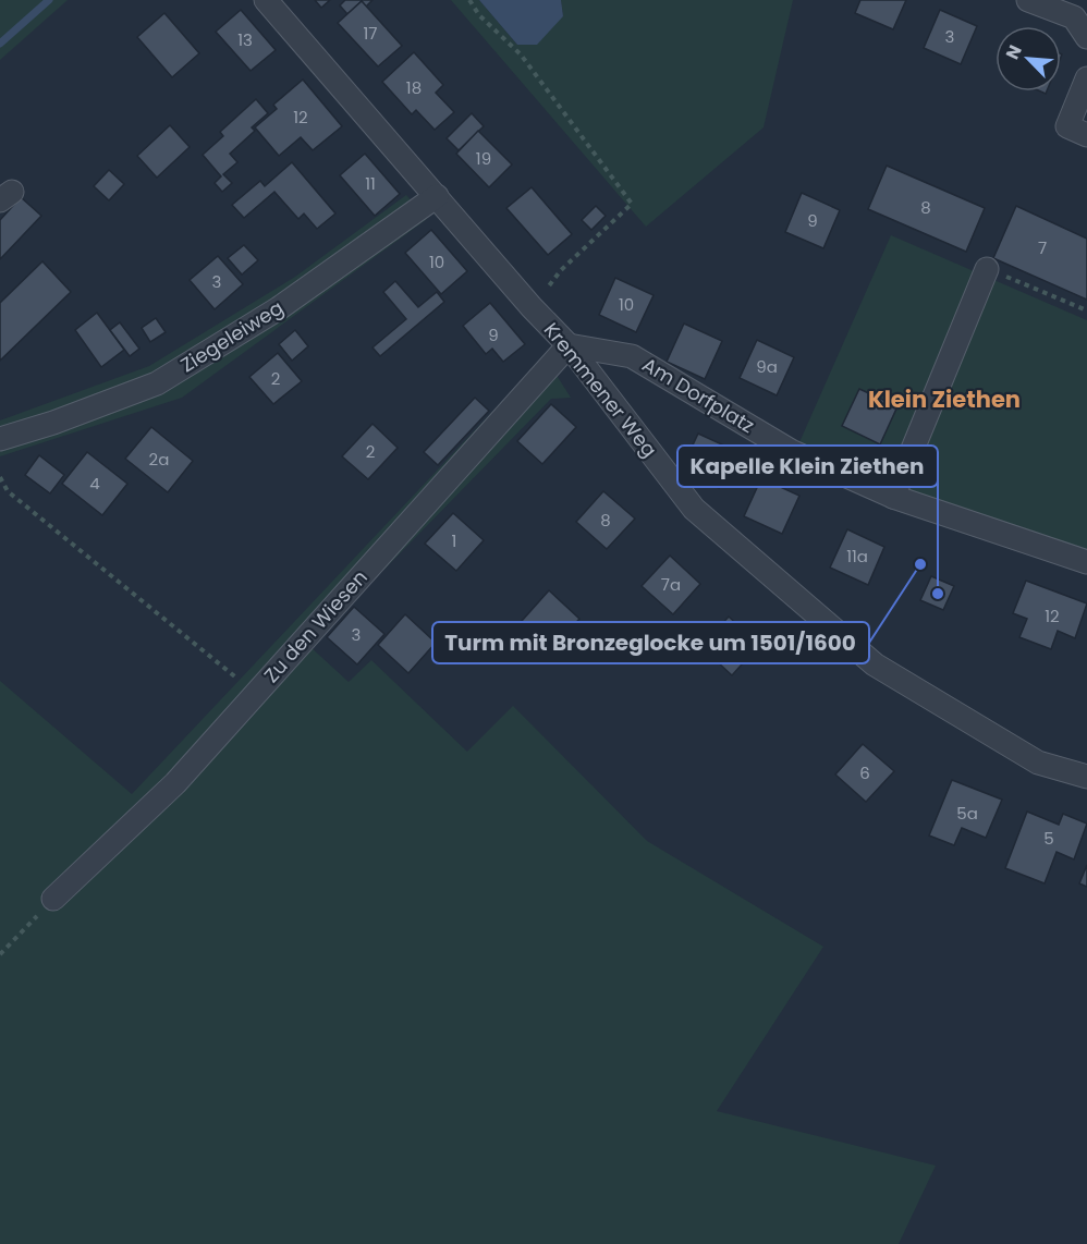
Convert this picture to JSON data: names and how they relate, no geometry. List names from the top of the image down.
{
  "streets": {
    "street": [
      "Ziegeleiweg",
      "Kremmener Weg",
      "Am Dorfplatz",
      "Zu den Wiesen"
    ]
  },
  "crossings": [
    ["Ziegeleiweg", "Kremmener Weg"],
    ["Kremmener Weg", "Am Dorfplatz"],
    ["Kremmener Weg", "Zu den Wiesen"],
    ["Am Dorfplatz", "Zu den Wiesen"]
  ],
  "districts": ["Klein Ziethen"],
  "places": ["Turm mit Bronzeglocke um 1501/1600", "Kapelle Klein Ziethen"],
  "house_numbers": [
    "17",
    "3",
    "13",
    "18",
    "12",
    "19",
    "11",
    "8",
    "9",
    "7",
    "10",
    "3",
    "10",
    "9",
    "9a",
    "2",
    "2",
    "2a",
    "4",
    "8",
    "1",
    "11a",
    "7a",
    "12",
    "3",
    "6",
    "5a",
    "5"
  ],
  "north": "top left"
}
